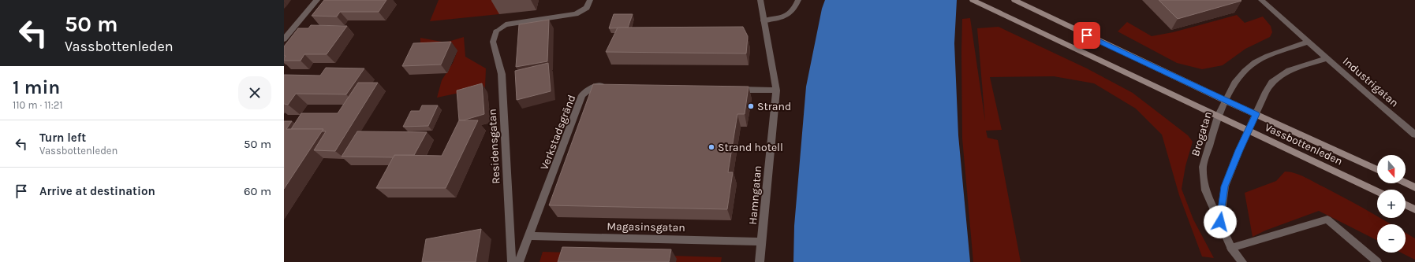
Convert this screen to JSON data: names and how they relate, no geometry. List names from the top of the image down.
{
  "streets": {
    "main road": ["Vassbottenleden"],
    "street": [
      "Industrigatan",
      "Verkstadsgränd",
      "Brogatan",
      "Residensgatan",
      "Hamngatan",
      "Magasinsgatan"
    ]
  },
  "crossings": [
    ["Industrigatan", "Brogatan"],
    ["Verkstadsgränd", "Magasinsgatan"],
    ["Brogatan", "Vassbottenleden"],
    ["Hamngatan", "Magasinsgatan"]
  ],
  "places": ["Strand", "Strand hotell"],
  "north": "bottom",
  "page": {
    "turn": ["50 m", "Vassbottenleden"],
    "heading": ["1 min", "110 m · 11:21"],
    "list": [
      {
        "name": "Turn left",
        "note": "Vassbottenleden",
        "value": "50 m"
      },
      {
        "name": "Arrive at destination",
        "value": "60 m"
      }
    ],
    "map_buttons": ["+", "−"]
  }
}
